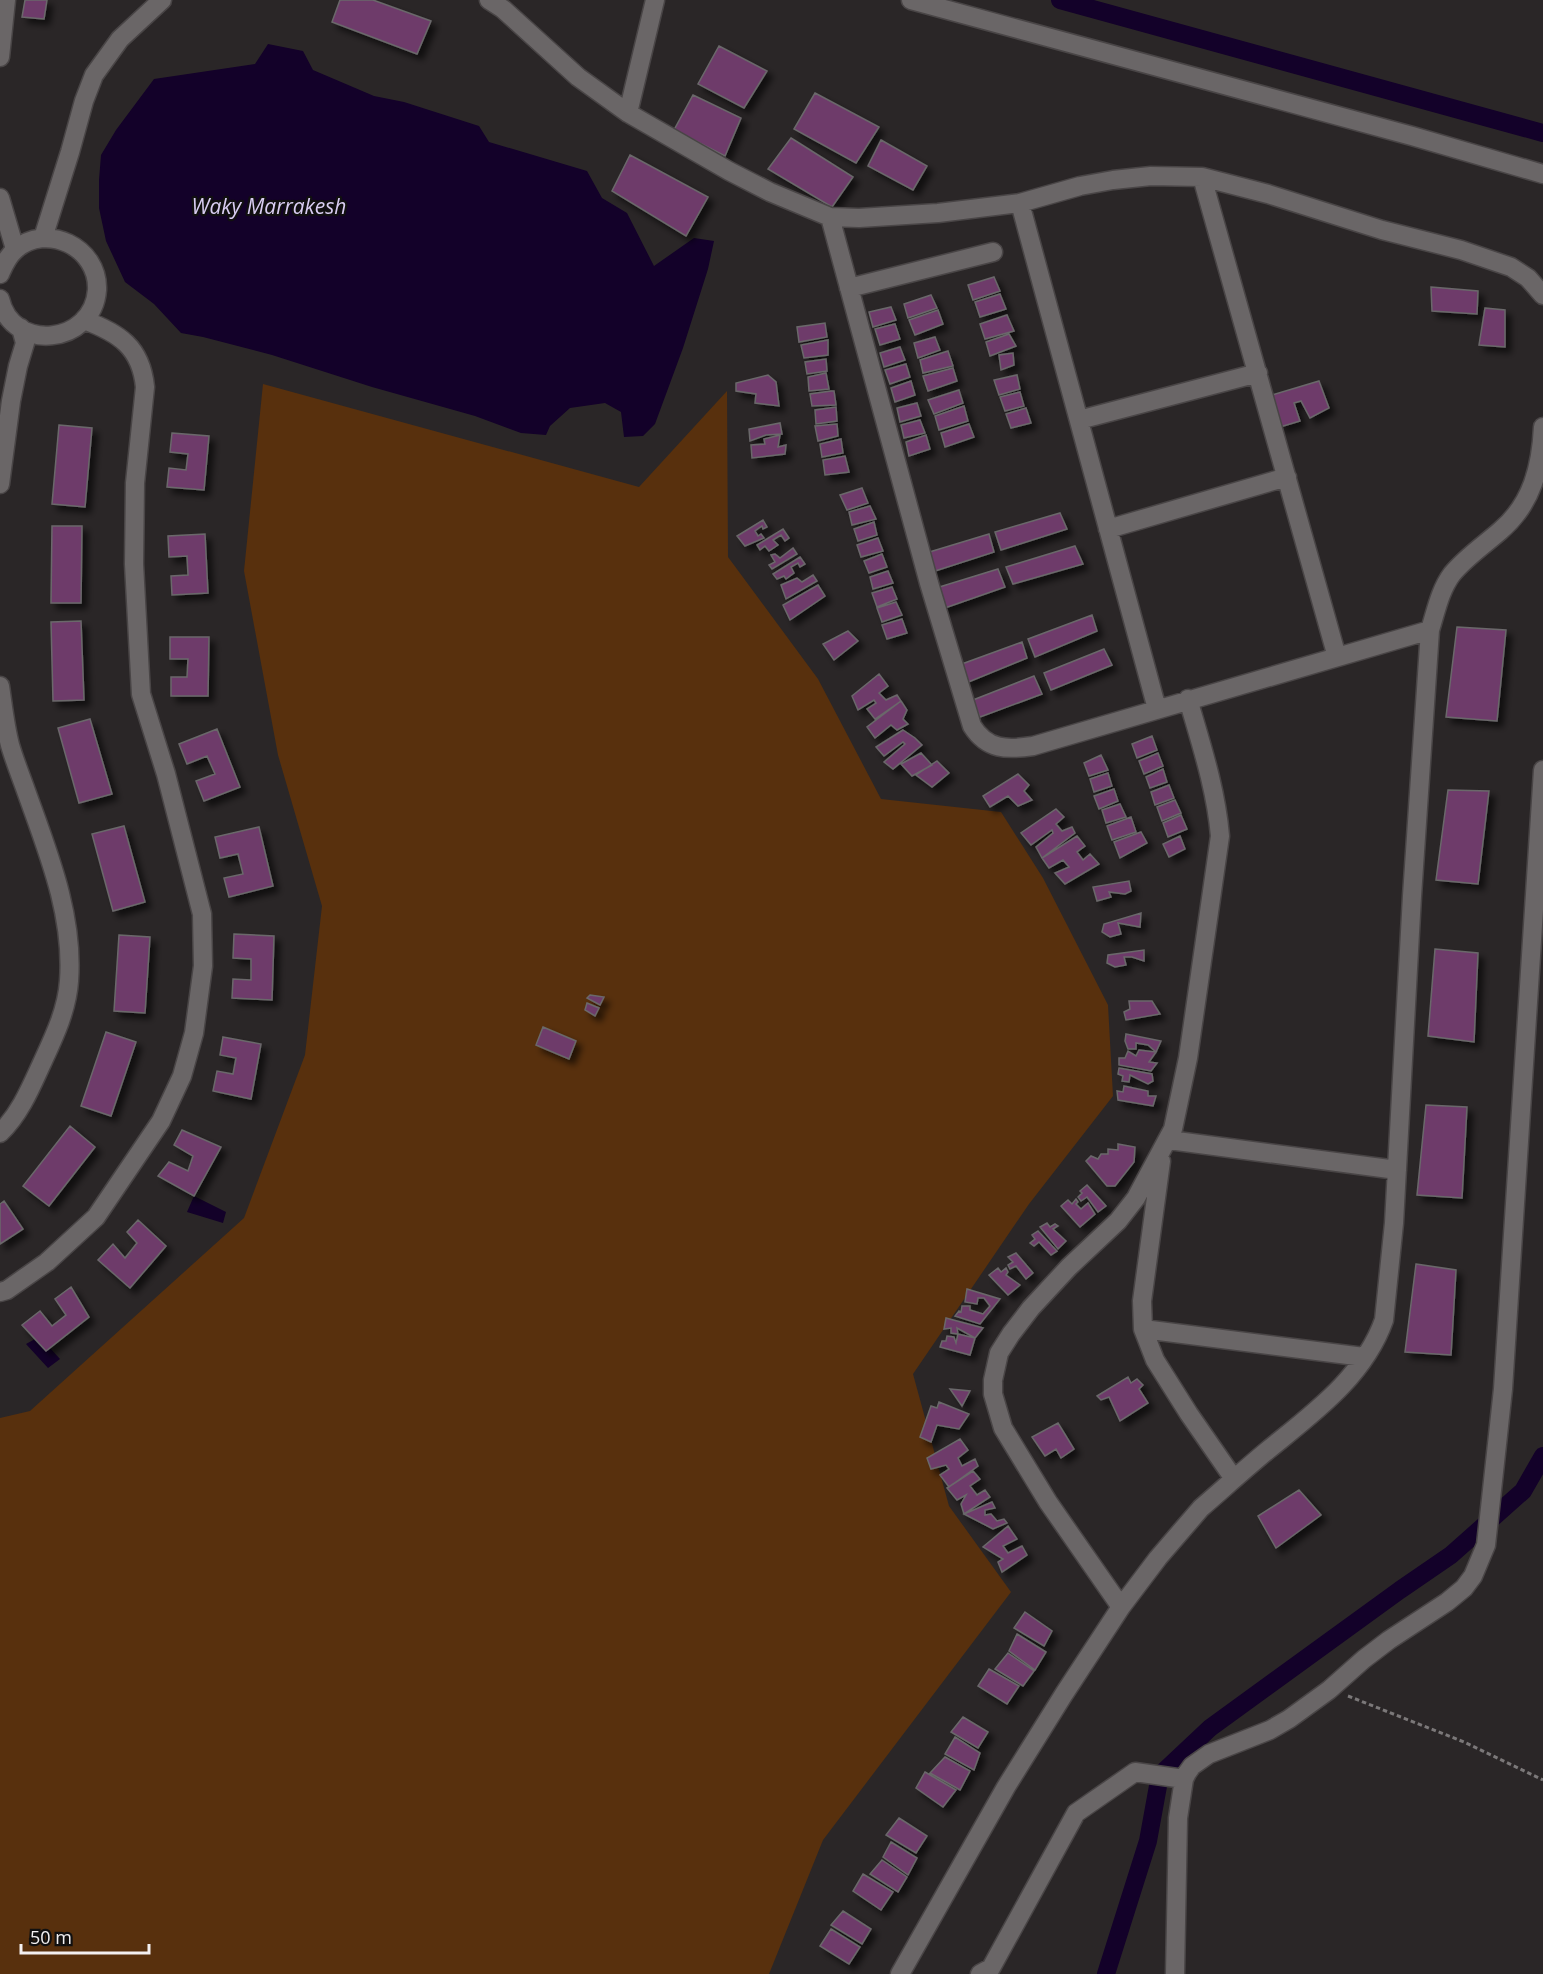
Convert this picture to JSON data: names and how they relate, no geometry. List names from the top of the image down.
{
  "water": ["Waky Marrakesh"],
  "scale_bar": "50 m"
}
